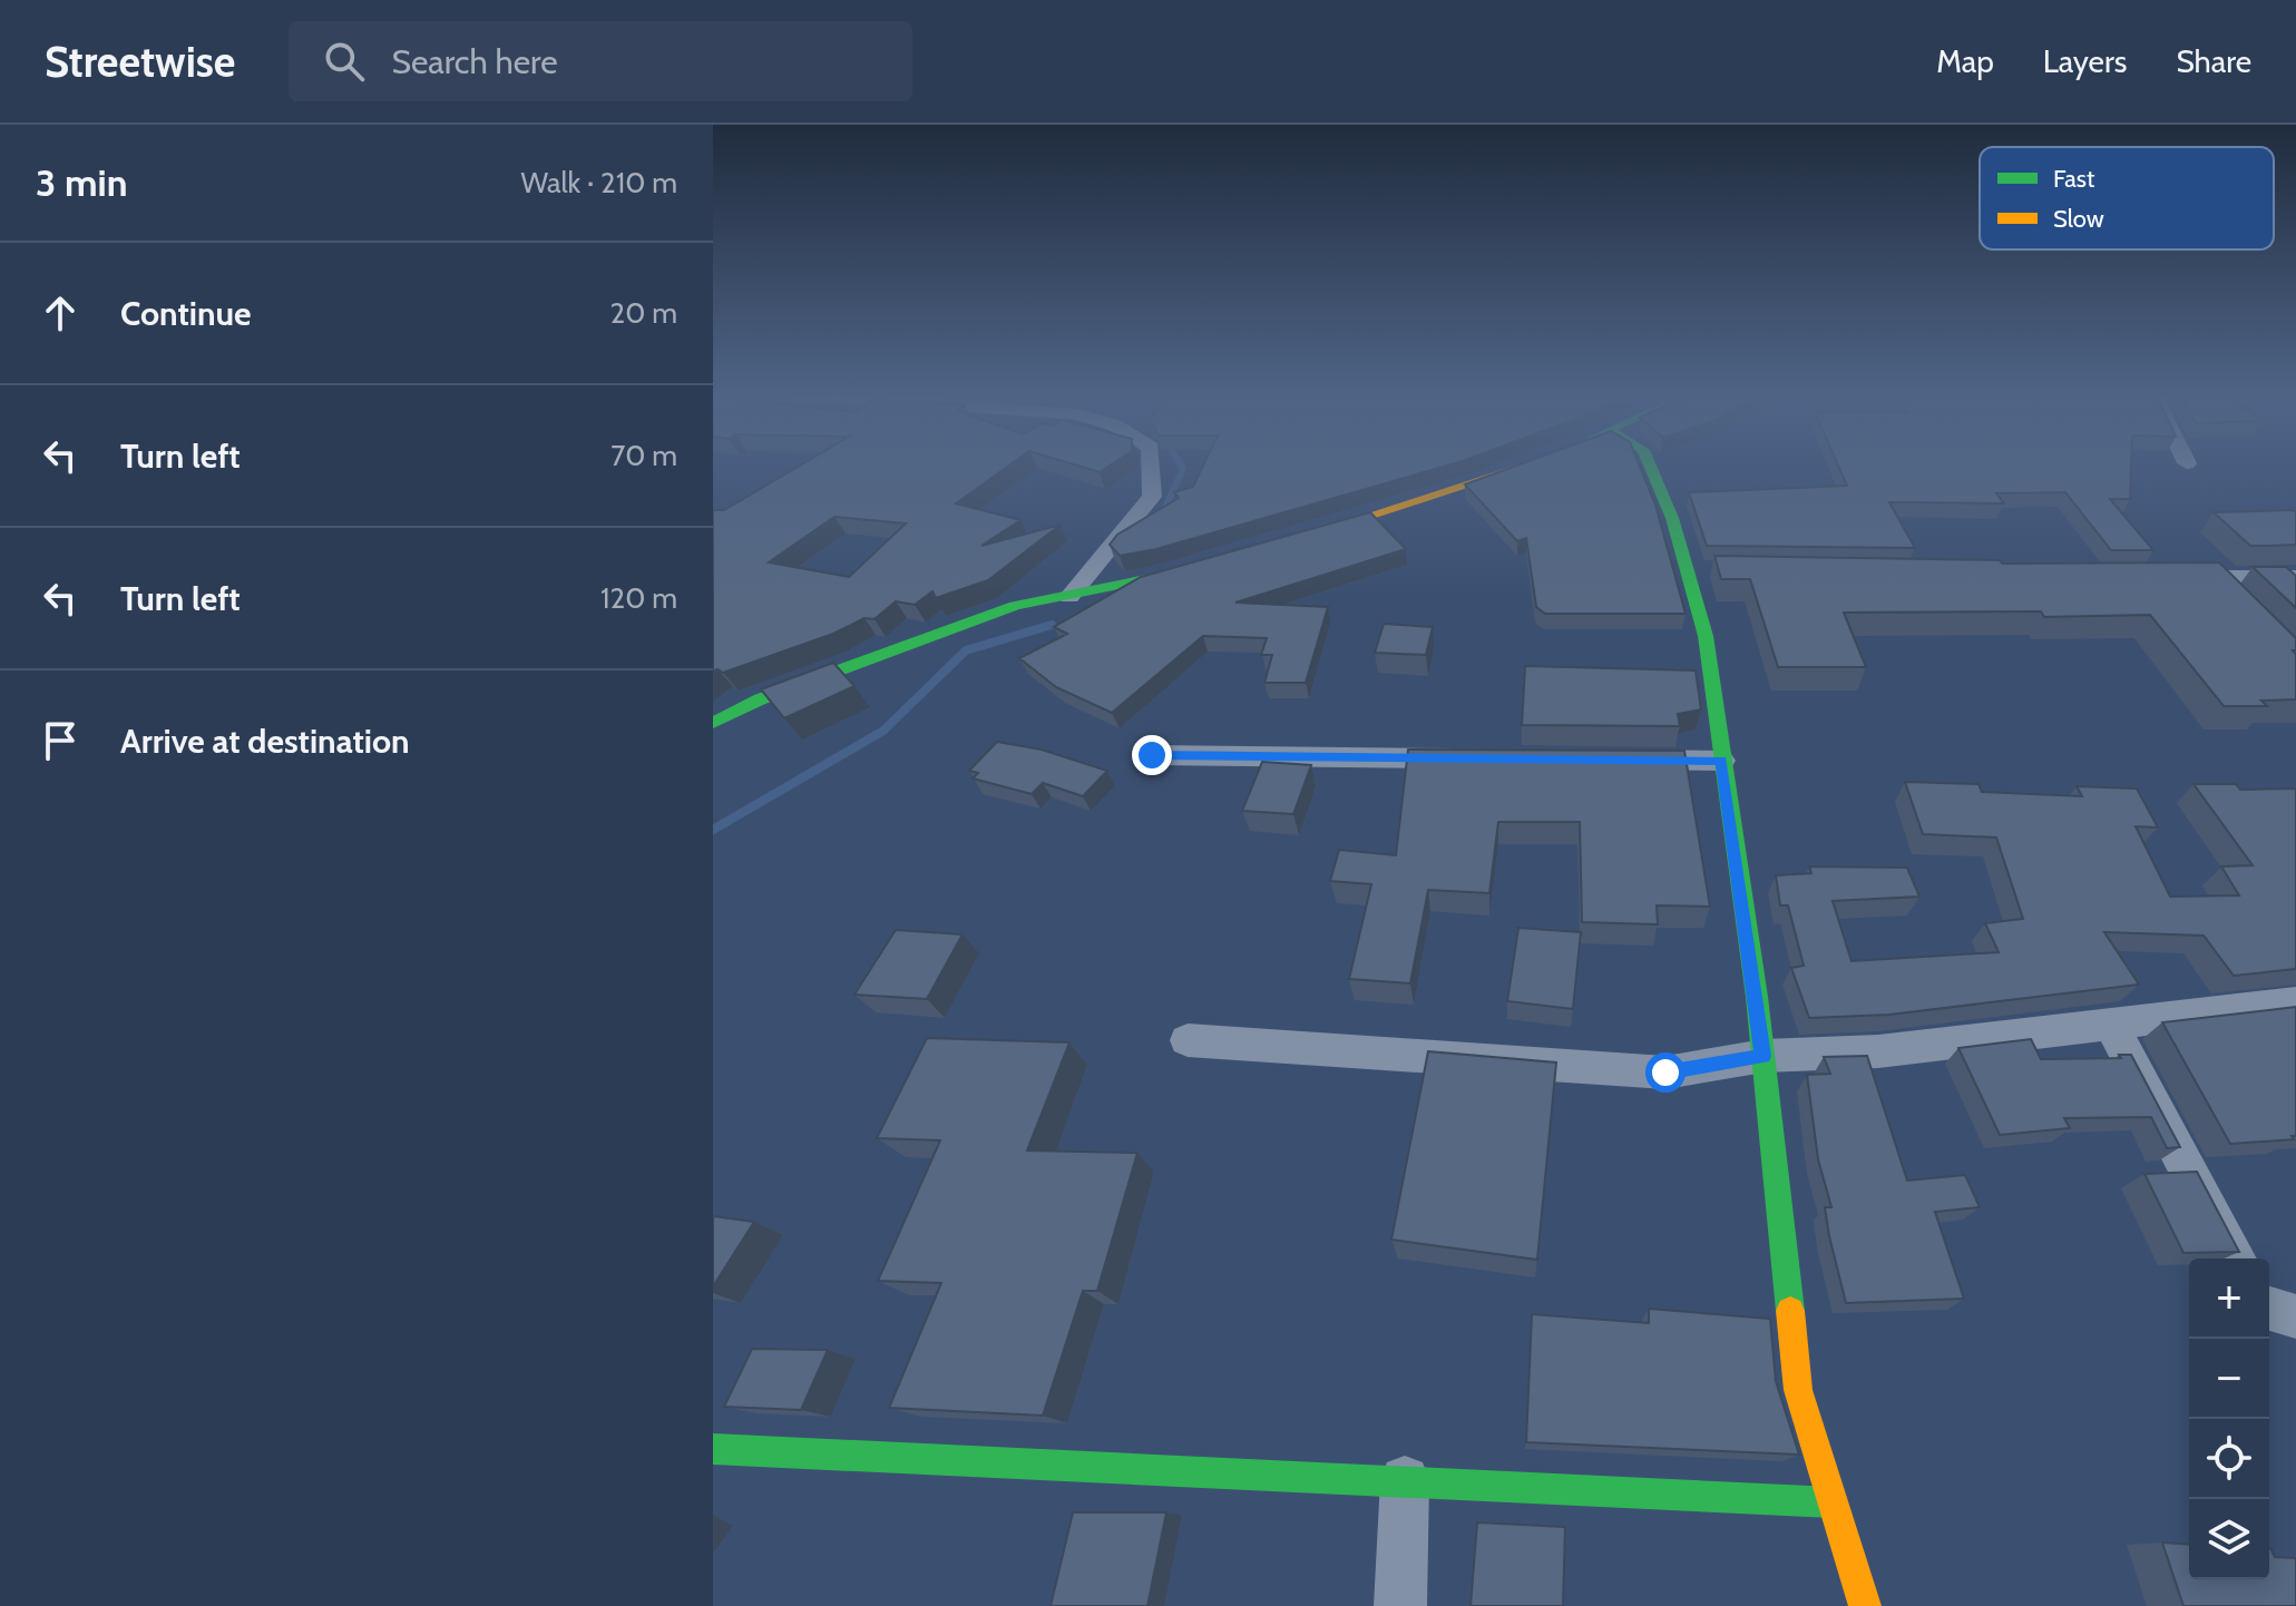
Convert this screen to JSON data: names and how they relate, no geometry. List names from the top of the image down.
{
  "legend": ["Fast", "Slow"],
  "page": {
    "header": "Streetwise",
    "search": "Search here",
    "nav": ["Map", "Layers", "Share"],
    "heading": ["3 min", "Walk · 210 m"],
    "list": [
      ["Continue", "20 m"],
      ["Turn left", "70 m"],
      ["Turn left", "120 m"],
      "Arrive at destination"
    ],
    "map_buttons": ["+", "−"]
  }
}
